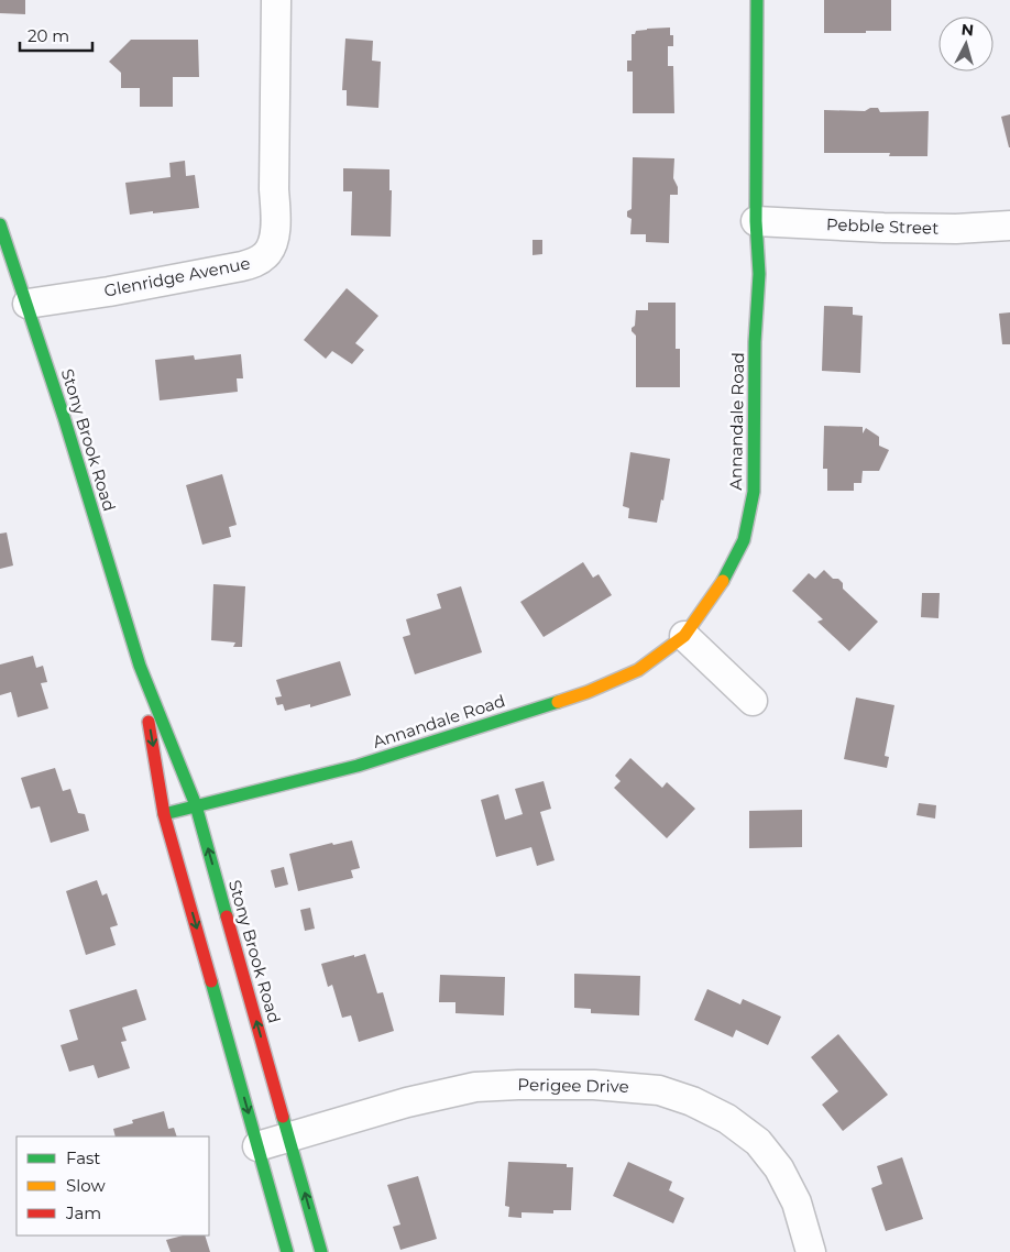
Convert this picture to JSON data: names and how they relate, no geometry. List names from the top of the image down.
{
  "streets": {
    "main road": ["Annandale Road", "Stony Brook Road"],
    "street": ["Pebble Street", "Glenridge Avenue", "Perigee Drive"]
  },
  "crossings": [
    ["Pebble Street", "Annandale Road"],
    ["Glenridge Avenue", "Stony Brook Road"],
    ["Annandale Road", "Stony Brook Road"],
    ["Stony Brook Road", "Perigee Drive"]
  ],
  "legend": ["Fast", "Slow", "Jam"],
  "scale_bar": "20 m",
  "north": "top"
}
